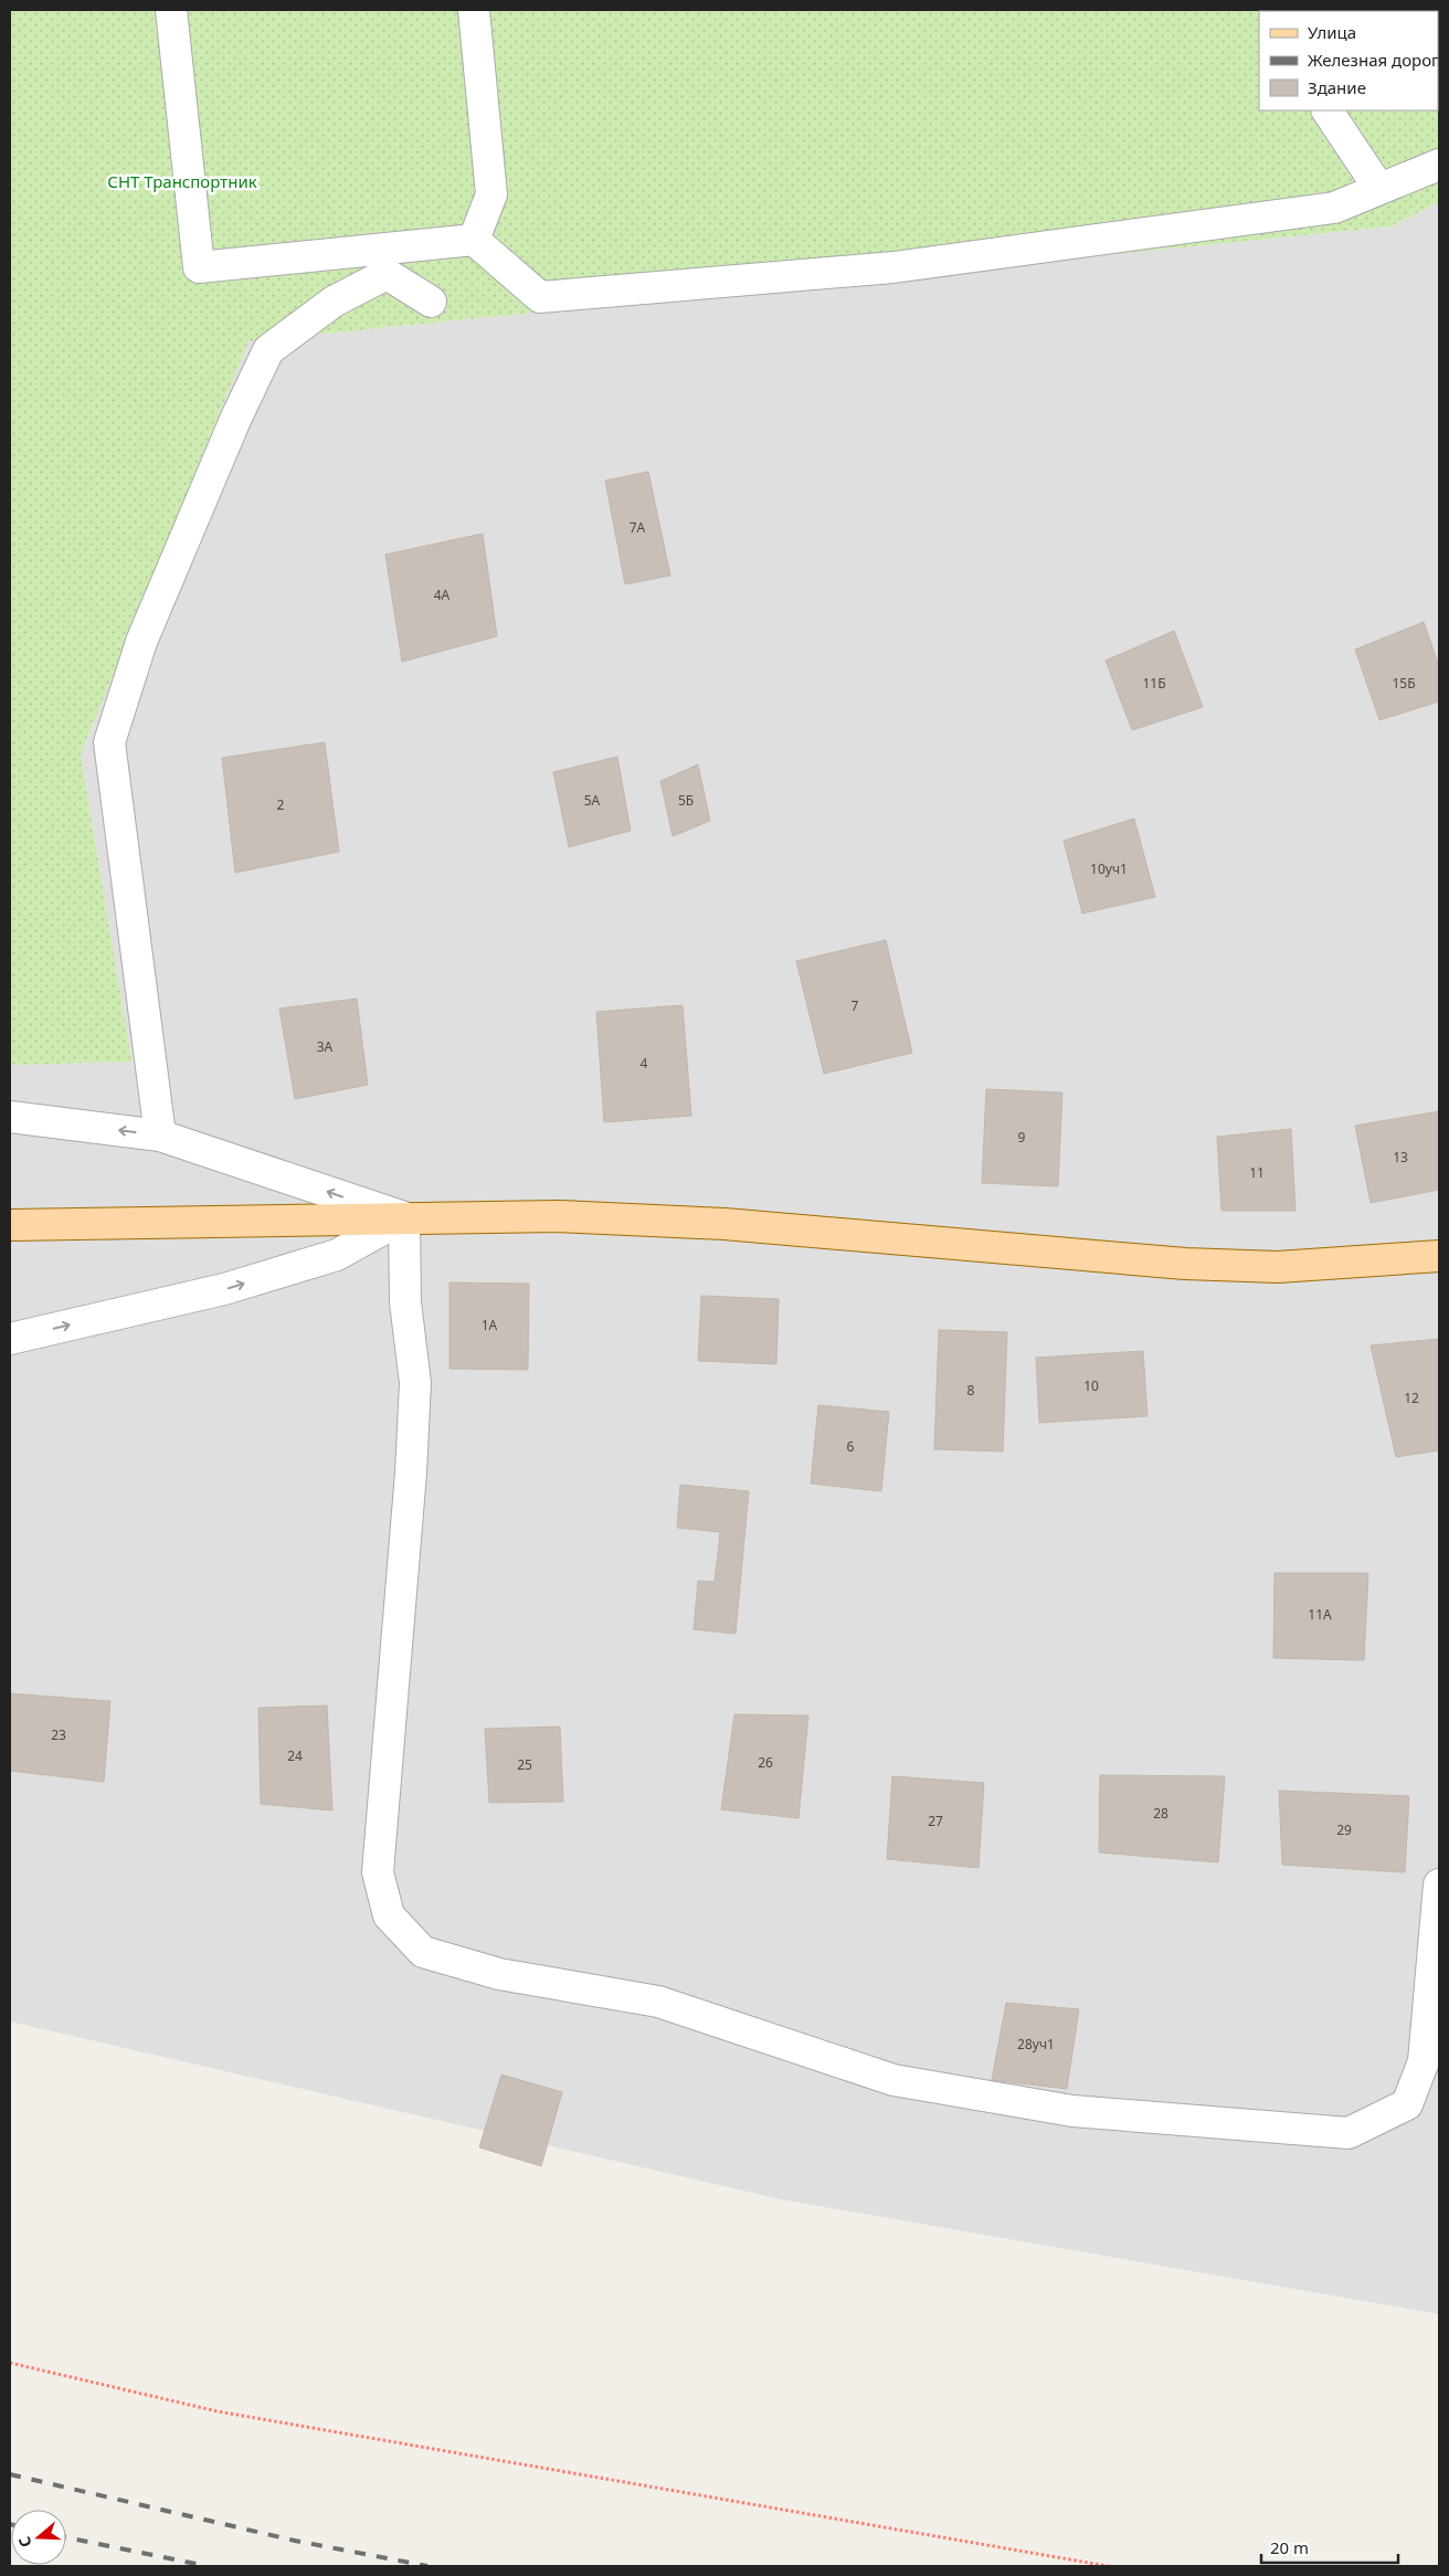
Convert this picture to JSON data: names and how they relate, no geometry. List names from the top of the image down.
{
  "parks": ["СНТ Транспортник"],
  "house_numbers": [
    "7А",
    "4А",
    "11Б",
    "15Б",
    "5А",
    "5Б",
    "2",
    "10уч1",
    "7",
    "3А",
    "4",
    "9",
    "13",
    "11",
    "1А",
    "10",
    "8",
    "12",
    "6",
    "11А",
    "23",
    "24",
    "26",
    "25",
    "28",
    "27",
    "29",
    "28уч1"
  ],
  "legend": ["Улица", "Железная дорога", "Здание"],
  "scale_bar": "20 m",
  "north": "left"
}
